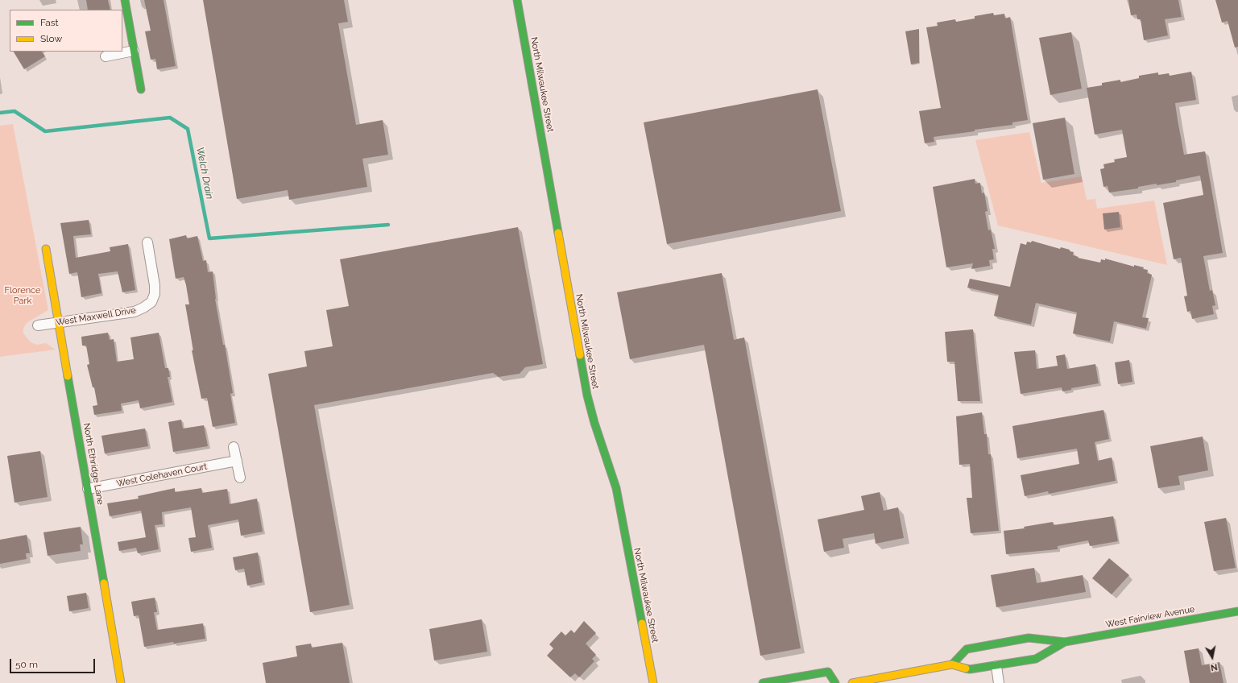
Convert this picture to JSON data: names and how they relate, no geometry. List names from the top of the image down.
{
  "streets": {
    "main road": ["North Milwaukee Street", "North Ethridge Lane", "West Fairview Avenue"],
    "street": ["West Maxwell Drive", "West Colehaven Court"]
  },
  "crossings": [
    ["West Maxwell Drive", "North Ethridge Lane"],
    ["North Ethridge Lane", "West Colehaven Court"]
  ],
  "water": ["Welch Drain"],
  "parks": ["Florence Park"],
  "legend": ["Fast", "Slow"],
  "scale_bar": "50 m",
  "north": "bottom"
}
